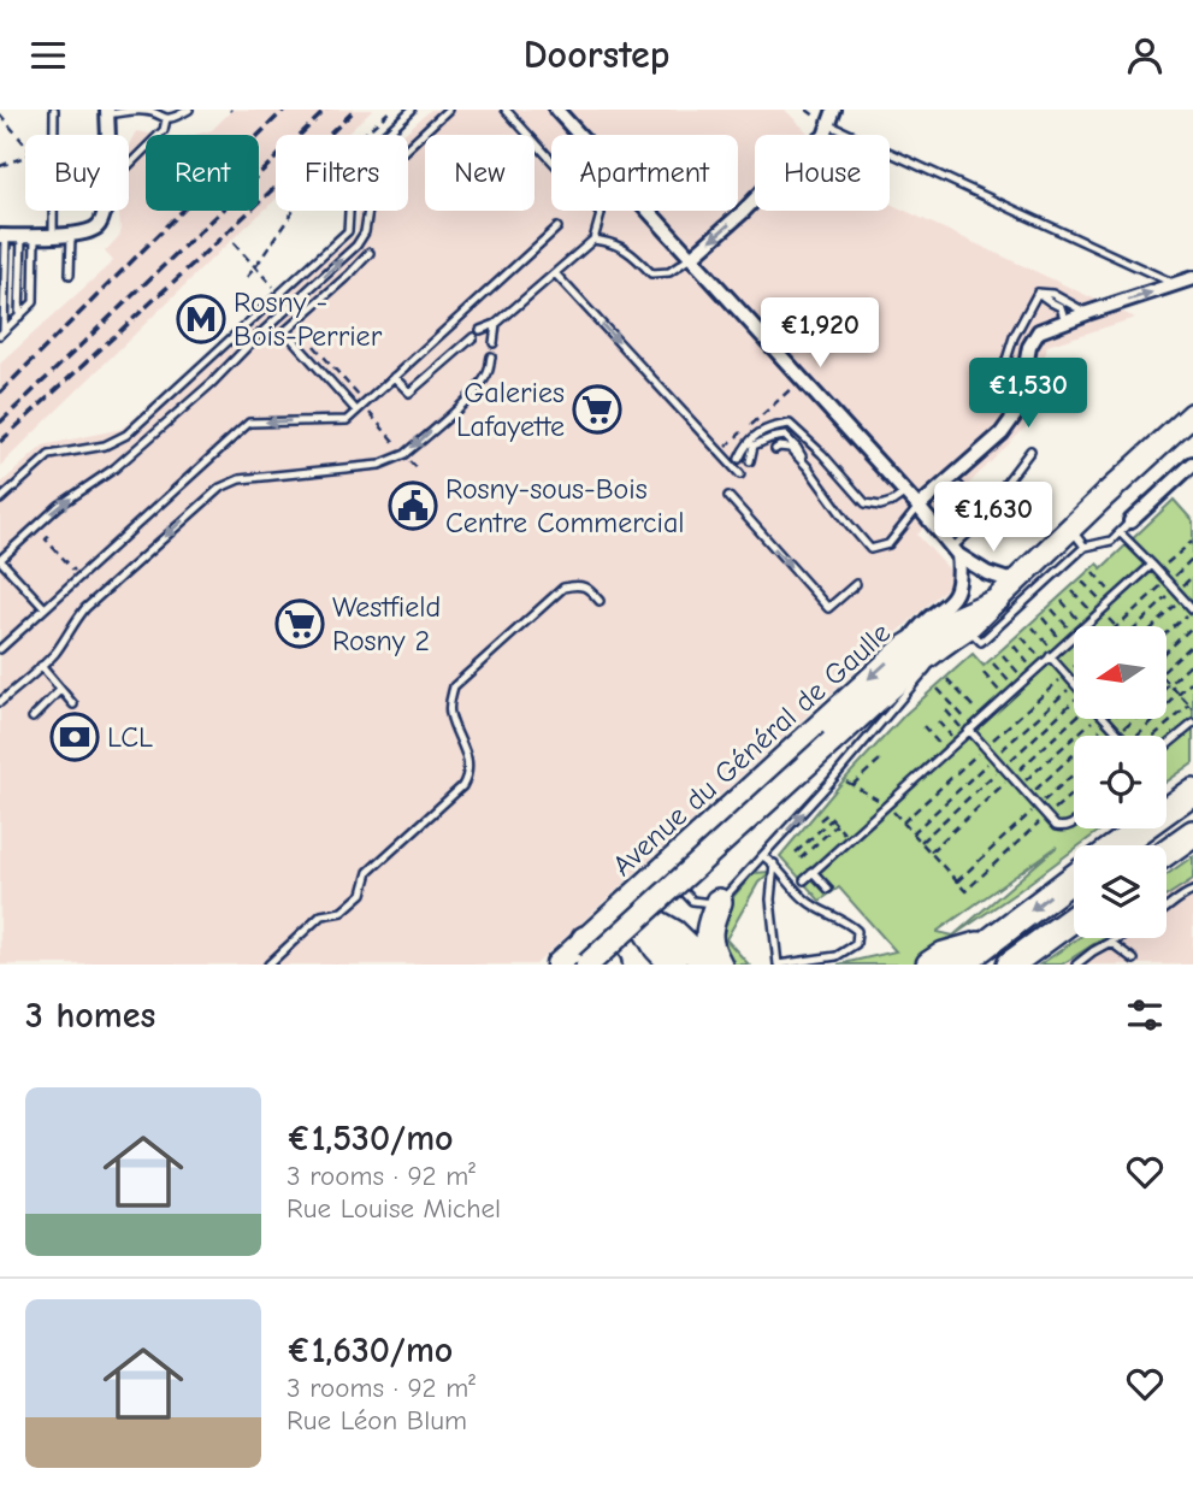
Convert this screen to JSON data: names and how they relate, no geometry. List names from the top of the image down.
{
  "streets": {
    "main road": ["Avenue du Général de Gaulle"]
  },
  "places": {
    "metro station": ["Rosny - Bois-Perrier"],
    "supermarket": ["Galeries Lafayette", "Westfield Rosny 2"],
    "public building": ["Rosny-sous-Bois Centre Commercial"],
    "bank": ["LCL"]
  },
  "north": "left",
  "page": {
    "header": "Doorstep",
    "chip": [
      "Buy",
      "Rent",
      "Filters",
      "New",
      "Apartment",
      "House"
    ],
    "price": ["€1,920", "€1,530", "€1,630"],
    "heading": "3 homes",
    "list": [
      {
        "name": "€1,530/mo",
        "note": "3 rooms · 92 m² · Rue Louise Michel"
      },
      {
        "name": "€1,630/mo",
        "note": "3 rooms · 92 m² · Rue Léon Blum"
      }
    ]
  }
}
